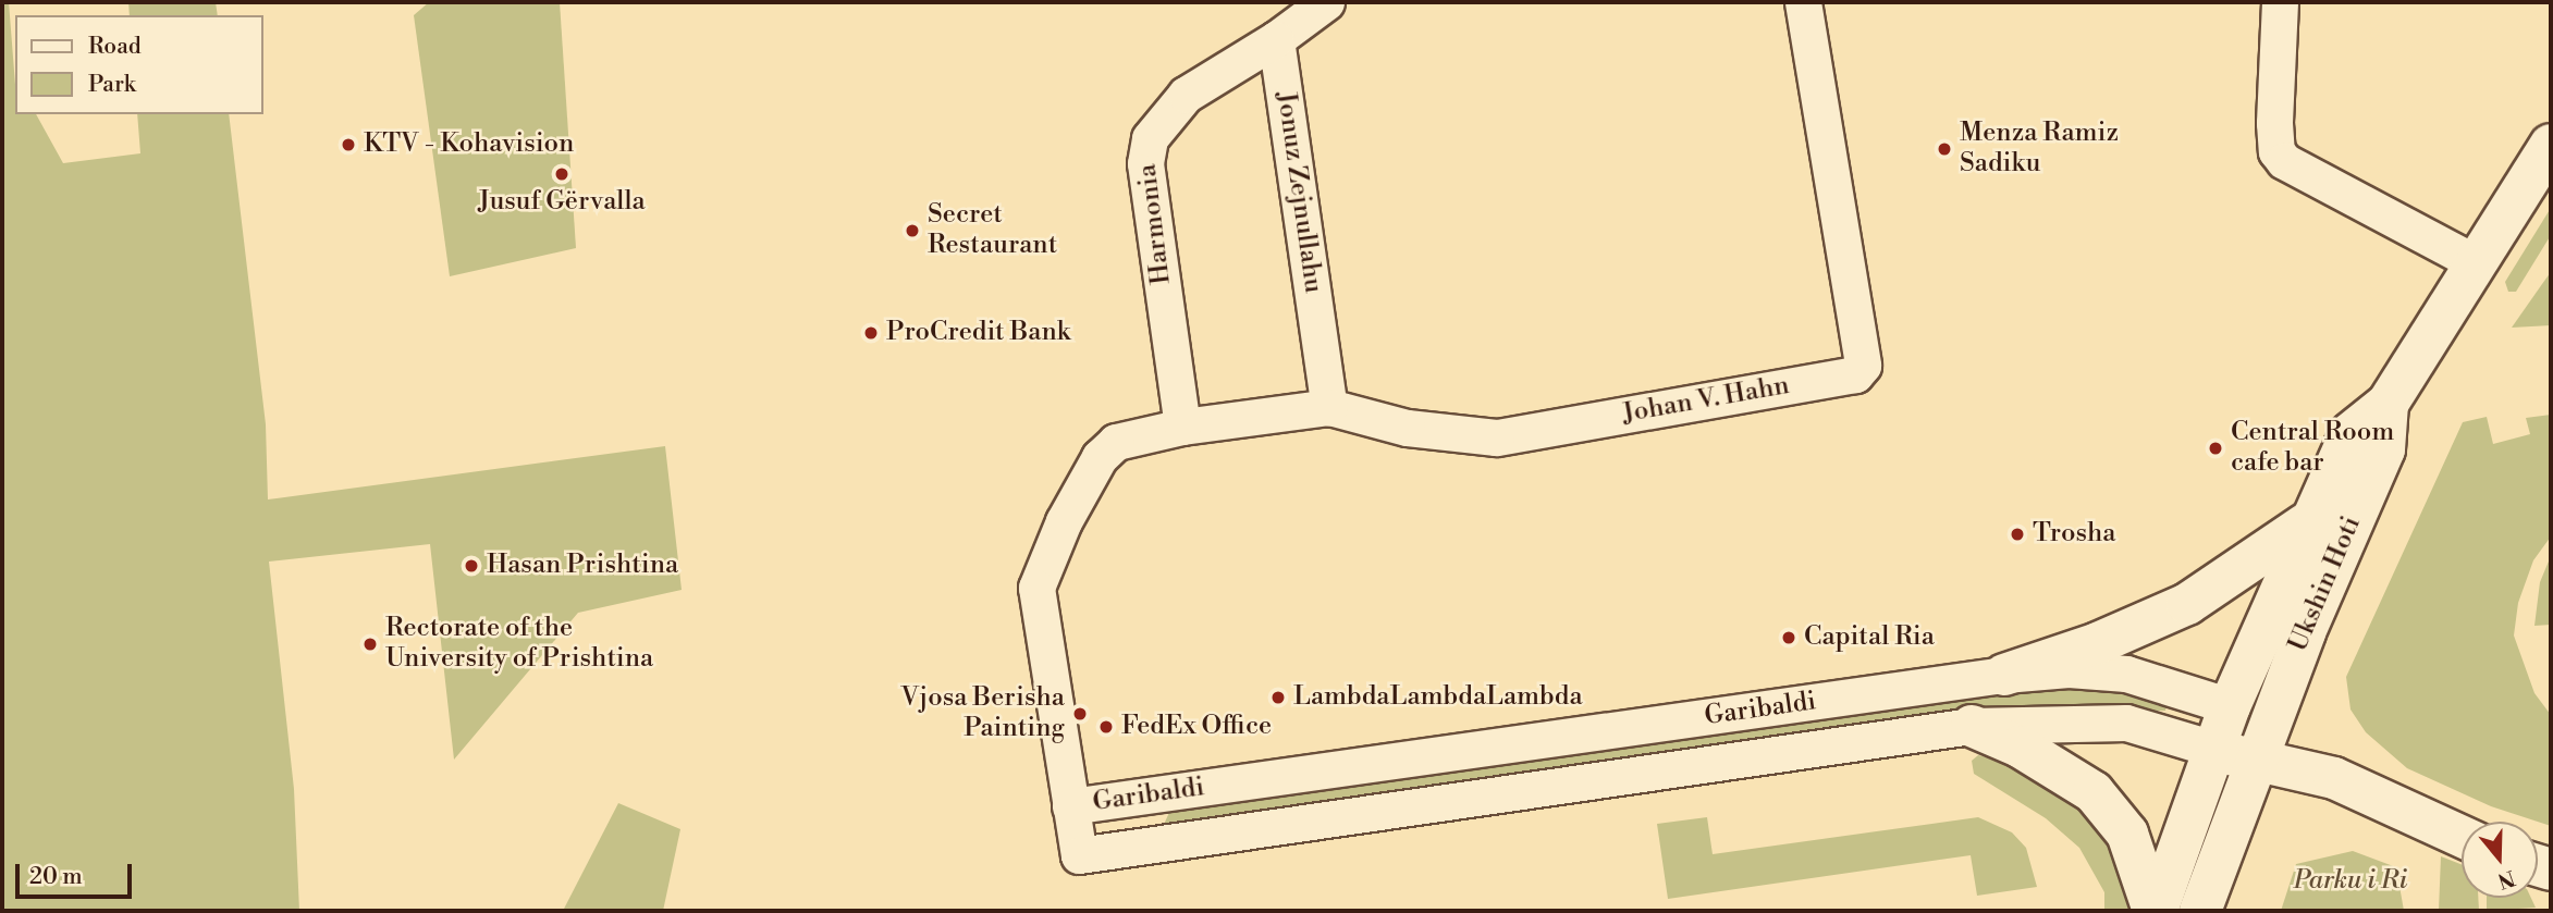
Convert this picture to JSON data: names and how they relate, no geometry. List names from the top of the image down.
{
  "streets": {
    "main road": ["Ukshin Hoti"],
    "street": [
      "Jonuz Zejnullahu",
      "Harmonia",
      "Johan V. Hahn",
      "Garibaldi"
    ]
  },
  "crossings": [
    ["Jonuz Zejnullahu", "Harmonia"],
    ["Jonuz Zejnullahu", "Johan V. Hahn"],
    ["Harmonia", "Johan V. Hahn"],
    ["Johan V. Hahn", "Garibaldi"],
    ["Ukshin Hoti", "Garibaldi"]
  ],
  "parks": ["Parku i Ri"],
  "places": [
    "KTV - Kohavision",
    "Menza Ramiz Sadiku",
    "Jusuf Gërvalla",
    "Secret Restaurant",
    "ProCredit Bank",
    "Central Room cafe bar",
    "Trosha",
    "Hasan Prishtina",
    "Capital Ria",
    "Rectorate of the University of Prishtina",
    "LambdaLambdaLambda",
    "Vjosa Berisha Painting",
    "FedEx Office"
  ],
  "legend": ["Road", "Park"],
  "scale_bar": "20 m",
  "north": "bottom"
}
